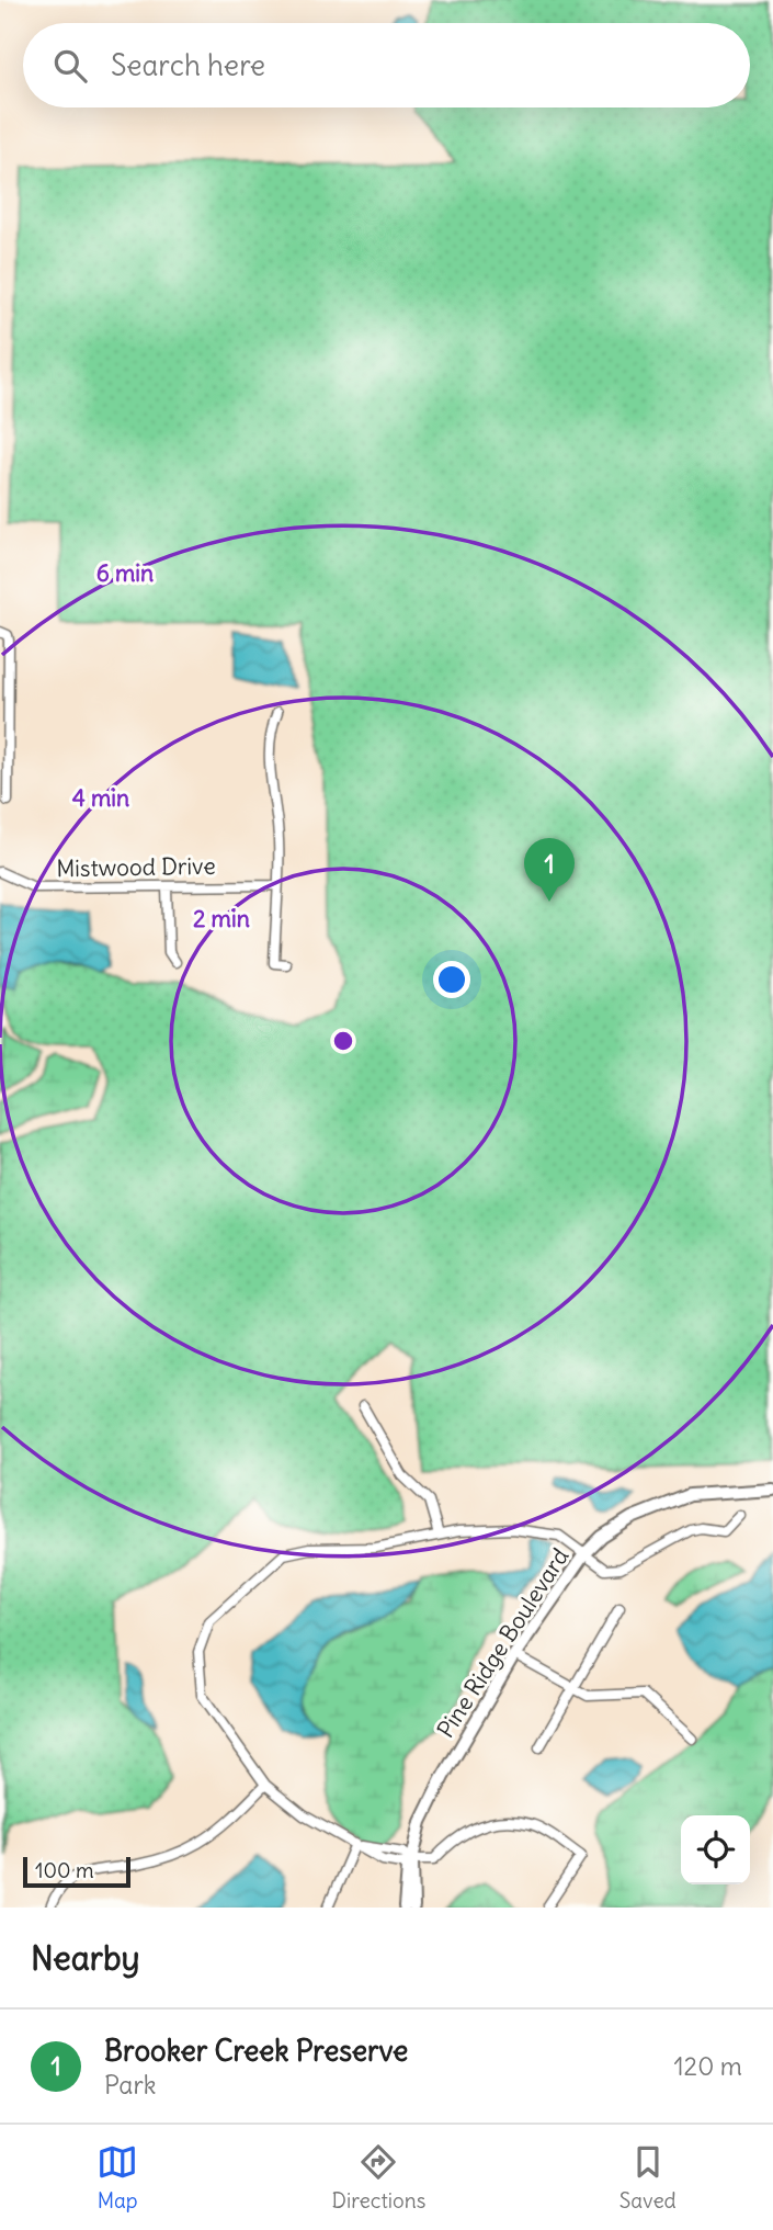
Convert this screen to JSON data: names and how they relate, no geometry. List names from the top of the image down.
{
  "streets": {
    "street": ["Mistwood Drive", "Pine Ridge Boulevard"]
  },
  "scale_bar": "100 m",
  "page": {
    "search": "Search here",
    "pins": "1",
    "scale": "100 m",
    "heading": "Nearby",
    "list": [
      {
        "mark": "1",
        "name": "Brooker Creek Preserve",
        "note": "Park",
        "value": "120 m"
      }
    ],
    "nav": ["Map", "Directions", "Saved"]
  },
  "rings": ["6 min", "4 min", "2 min"]
}
